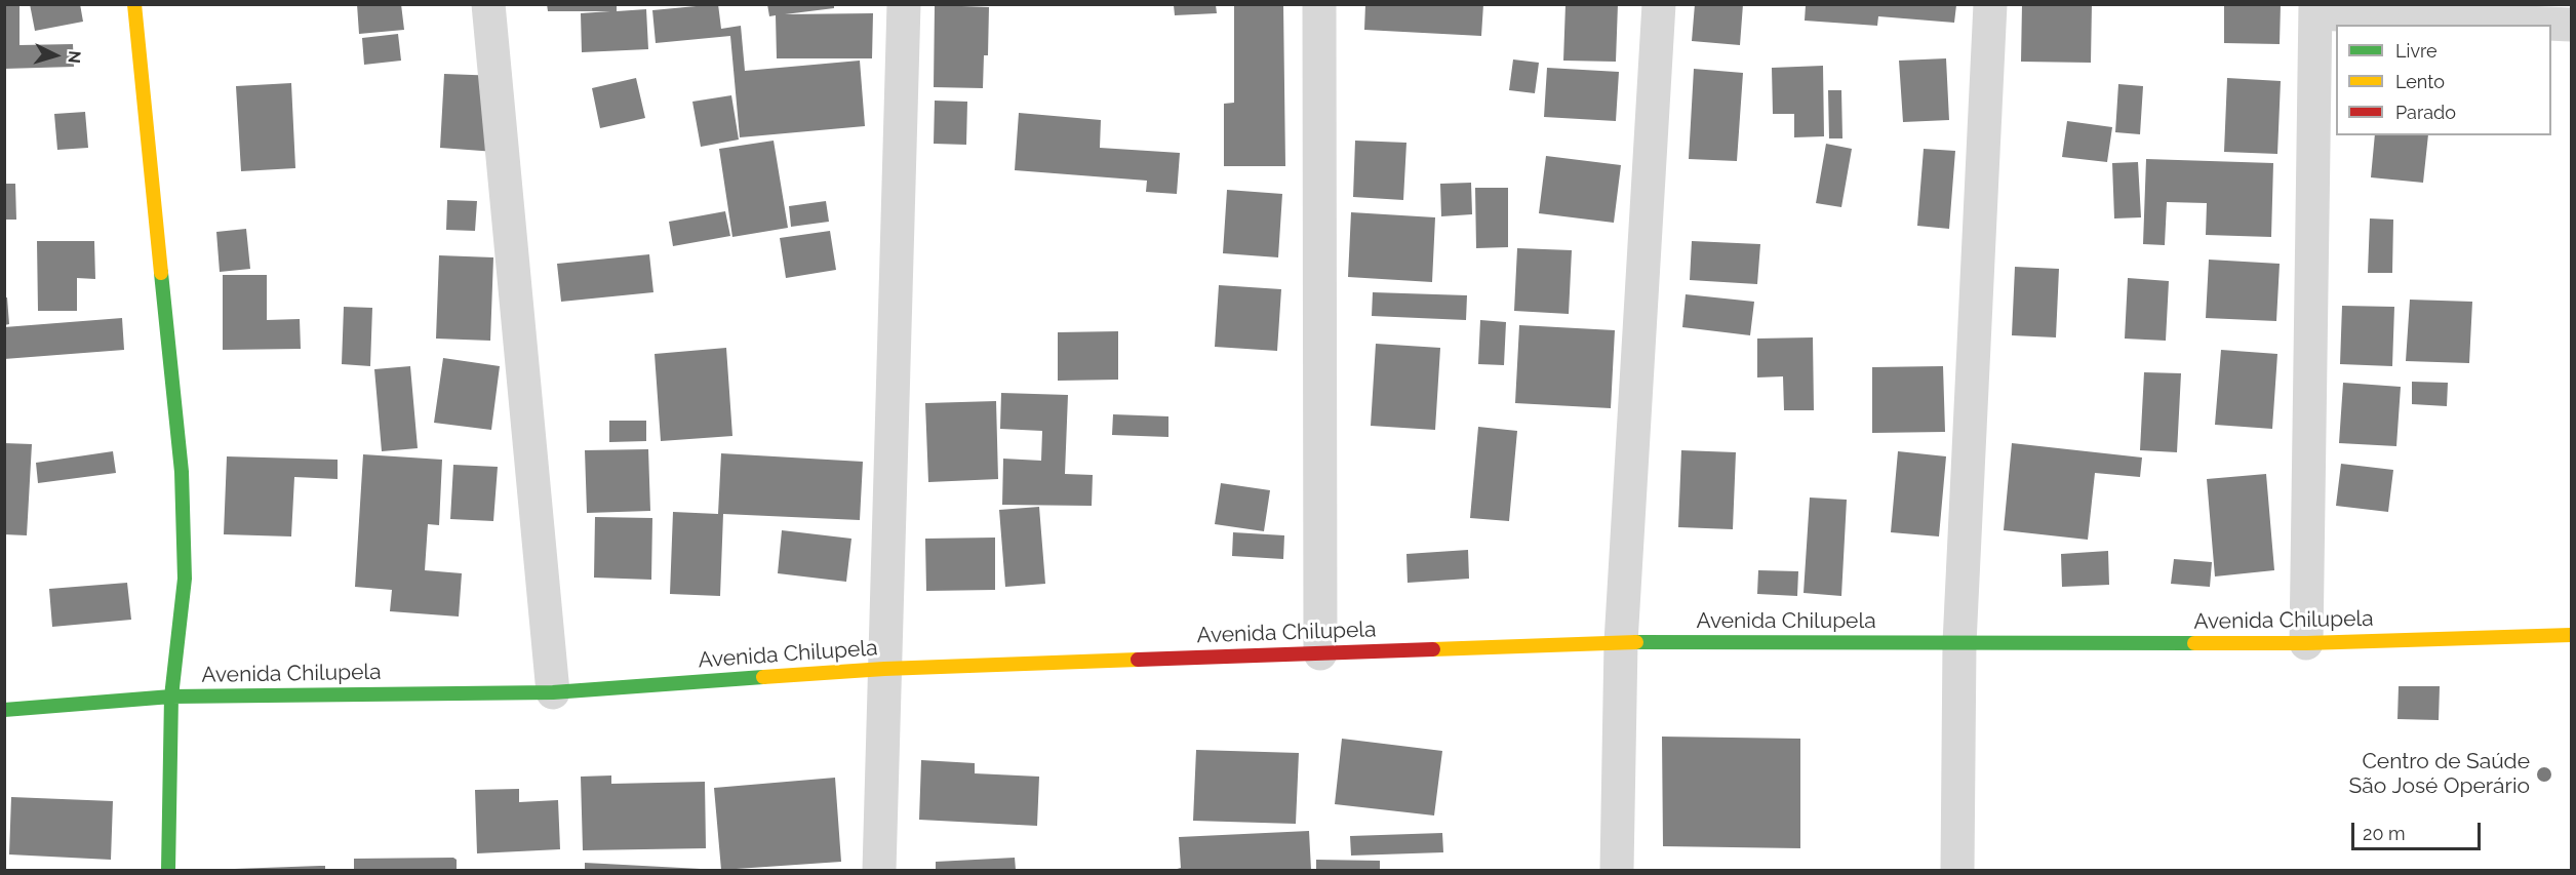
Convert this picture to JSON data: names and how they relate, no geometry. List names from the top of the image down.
{
  "streets": {
    "street": ["Avenida Chilupela"]
  },
  "places": ["Centro de Saúde São José Operário"],
  "legend": ["Livre", "Lento", "Parado"],
  "scale_bar": "20 m",
  "north": "right"
}
